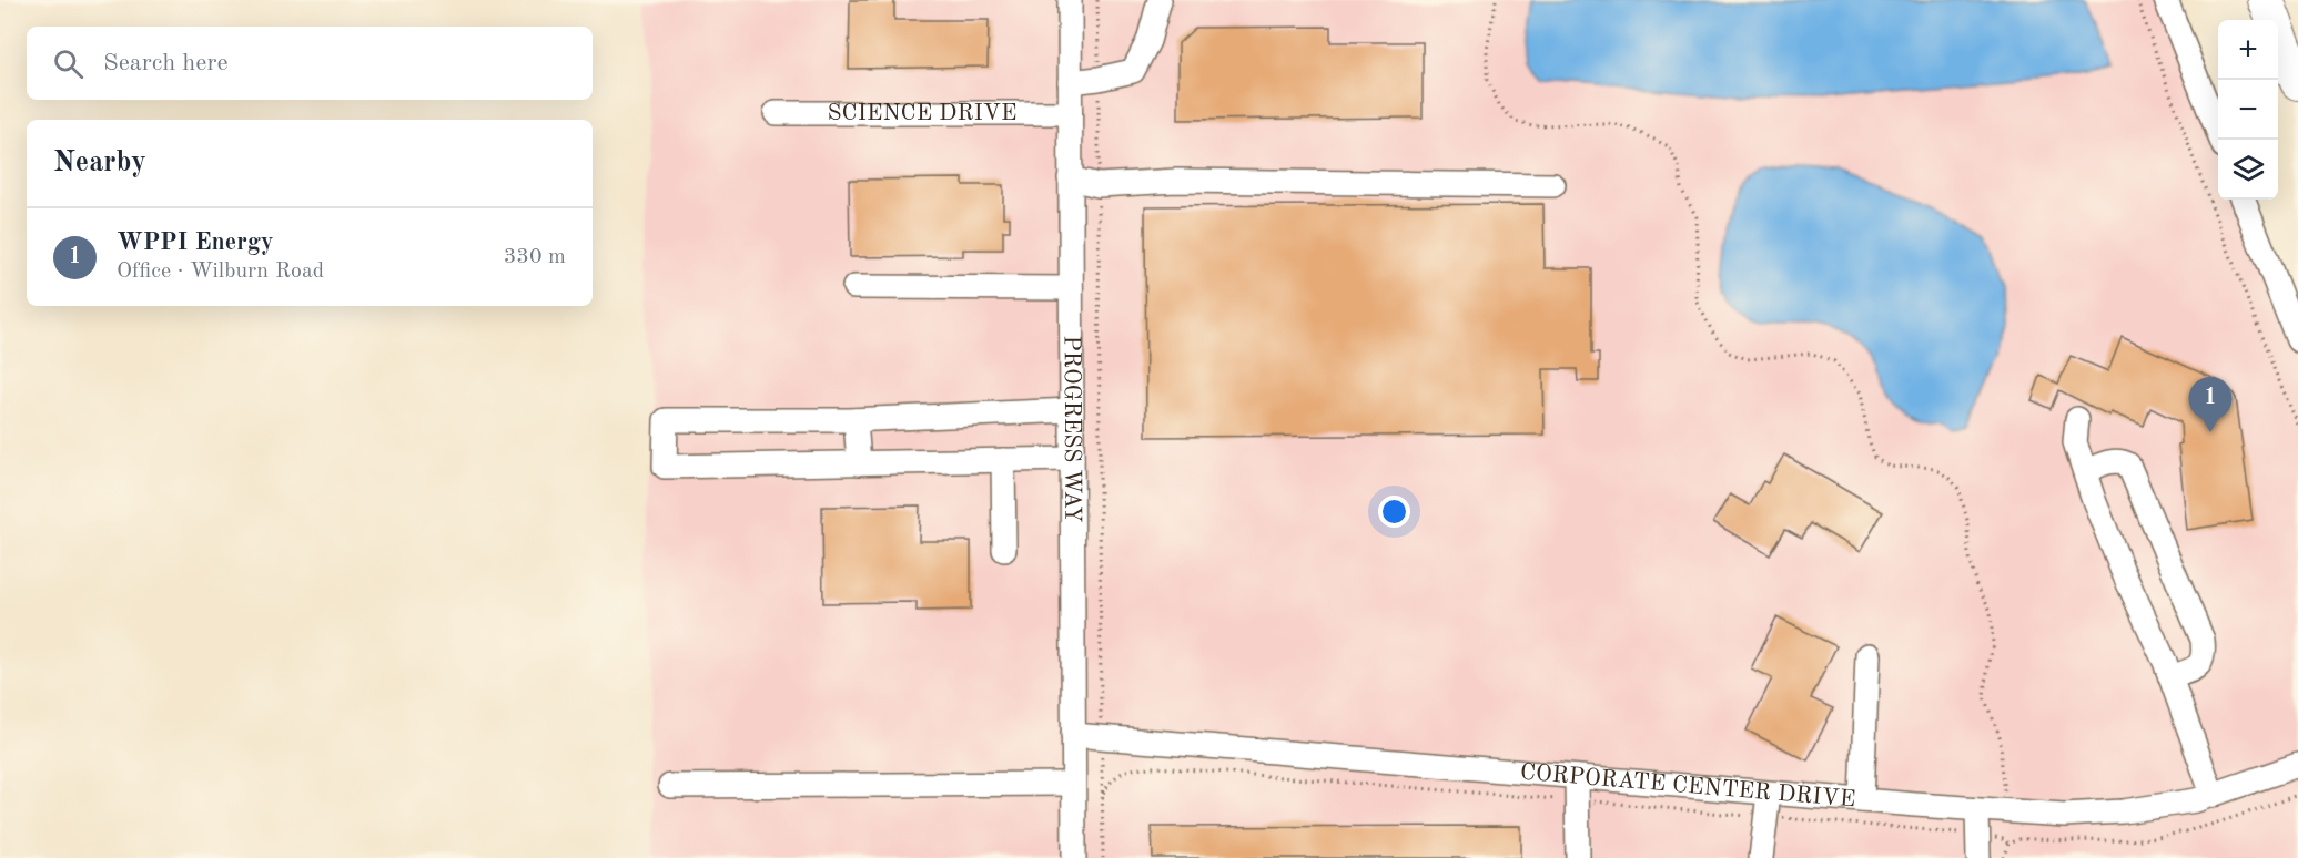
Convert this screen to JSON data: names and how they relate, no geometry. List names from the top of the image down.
{
  "streets": {
    "street": ["SCIENCE DRIVE", "PROGRESS WAY", "CORPORATE CENTER DRIVE"]
  },
  "crossings": [
    ["SCIENCE DRIVE", "PROGRESS WAY"],
    ["PROGRESS WAY", "CORPORATE CENTER DRIVE"]
  ],
  "page": {
    "map_buttons": ["+", "−"],
    "search": "Search here",
    "heading": "Nearby",
    "list": [
      {
        "mark": "1",
        "name": "WPPI Energy",
        "note": "Office · Wilburn Road",
        "value": "330 m"
      }
    ],
    "pins": "1"
  }
}
